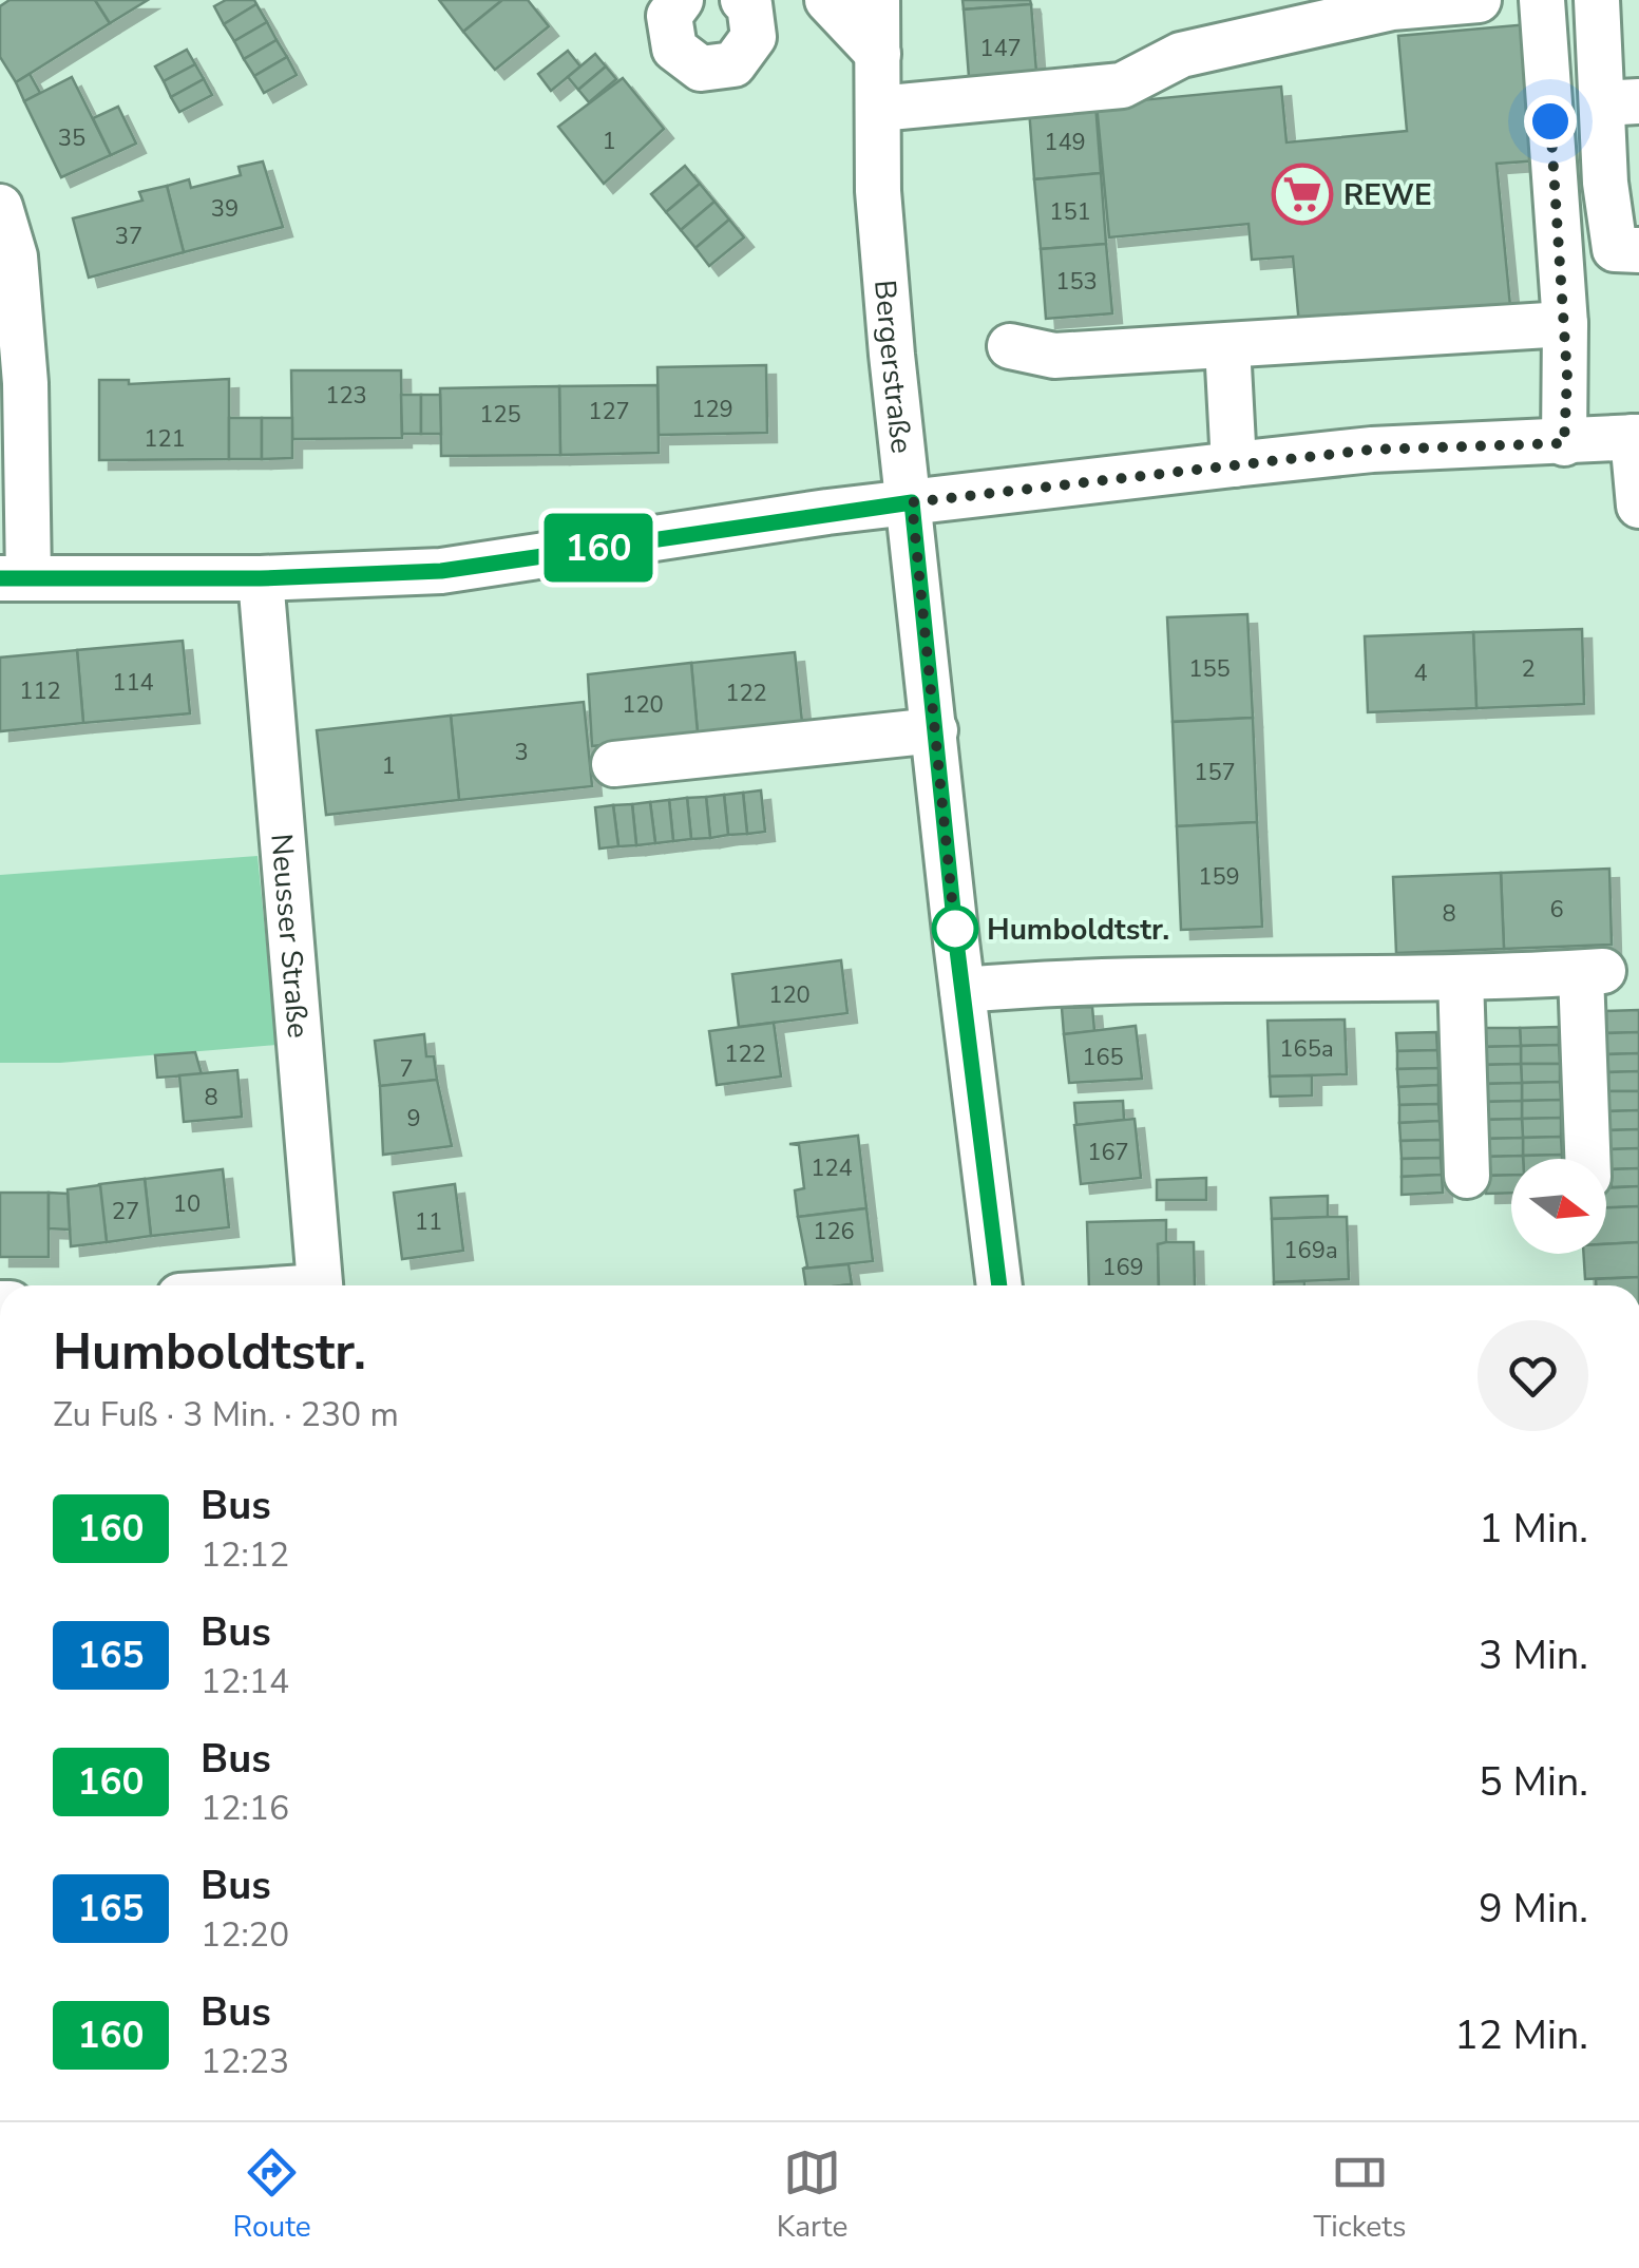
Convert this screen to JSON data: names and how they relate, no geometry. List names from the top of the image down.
{
  "streets": {
    "street": ["Bergerstraße", "Neusser Straße"]
  },
  "places": {
    "supermarket": ["REWE"],
    "other": ["Humboldtstr."]
  },
  "lines": ["bus line 160"],
  "house_numbers": [
    "147",
    "35",
    "1",
    "149",
    "39",
    "151",
    "37",
    "153",
    "123",
    "129",
    "127",
    "125",
    "121",
    "155",
    "2",
    "4",
    "114",
    "112",
    "122",
    "120",
    "3",
    "1",
    "157",
    "159",
    "6",
    "8",
    "120",
    "165a",
    "122",
    "165",
    "7",
    "8",
    "9",
    "167",
    "124",
    "10",
    "27",
    "11",
    "126",
    "169a",
    "169"
  ],
  "north": "right",
  "page": {
    "on_map": "160",
    "heading": ["Humboldtstr.", "Zu Fuß · 3 Min. · 230 m"],
    "list": [
      {
        "mark": "160",
        "name": "Bus",
        "note": "12:12",
        "value": "1 Min."
      },
      {
        "mark": "165",
        "name": "Bus",
        "note": "12:14",
        "value": "3 Min."
      },
      {
        "mark": "160",
        "name": "Bus",
        "note": "12:16",
        "value": "5 Min."
      },
      {
        "mark": "165",
        "name": "Bus",
        "note": "12:20",
        "value": "9 Min."
      },
      {
        "mark": "160",
        "name": "Bus",
        "note": "12:23",
        "value": "12 Min."
      }
    ],
    "tabs": ["Route", "Karte", "Tickets"]
  }
}
